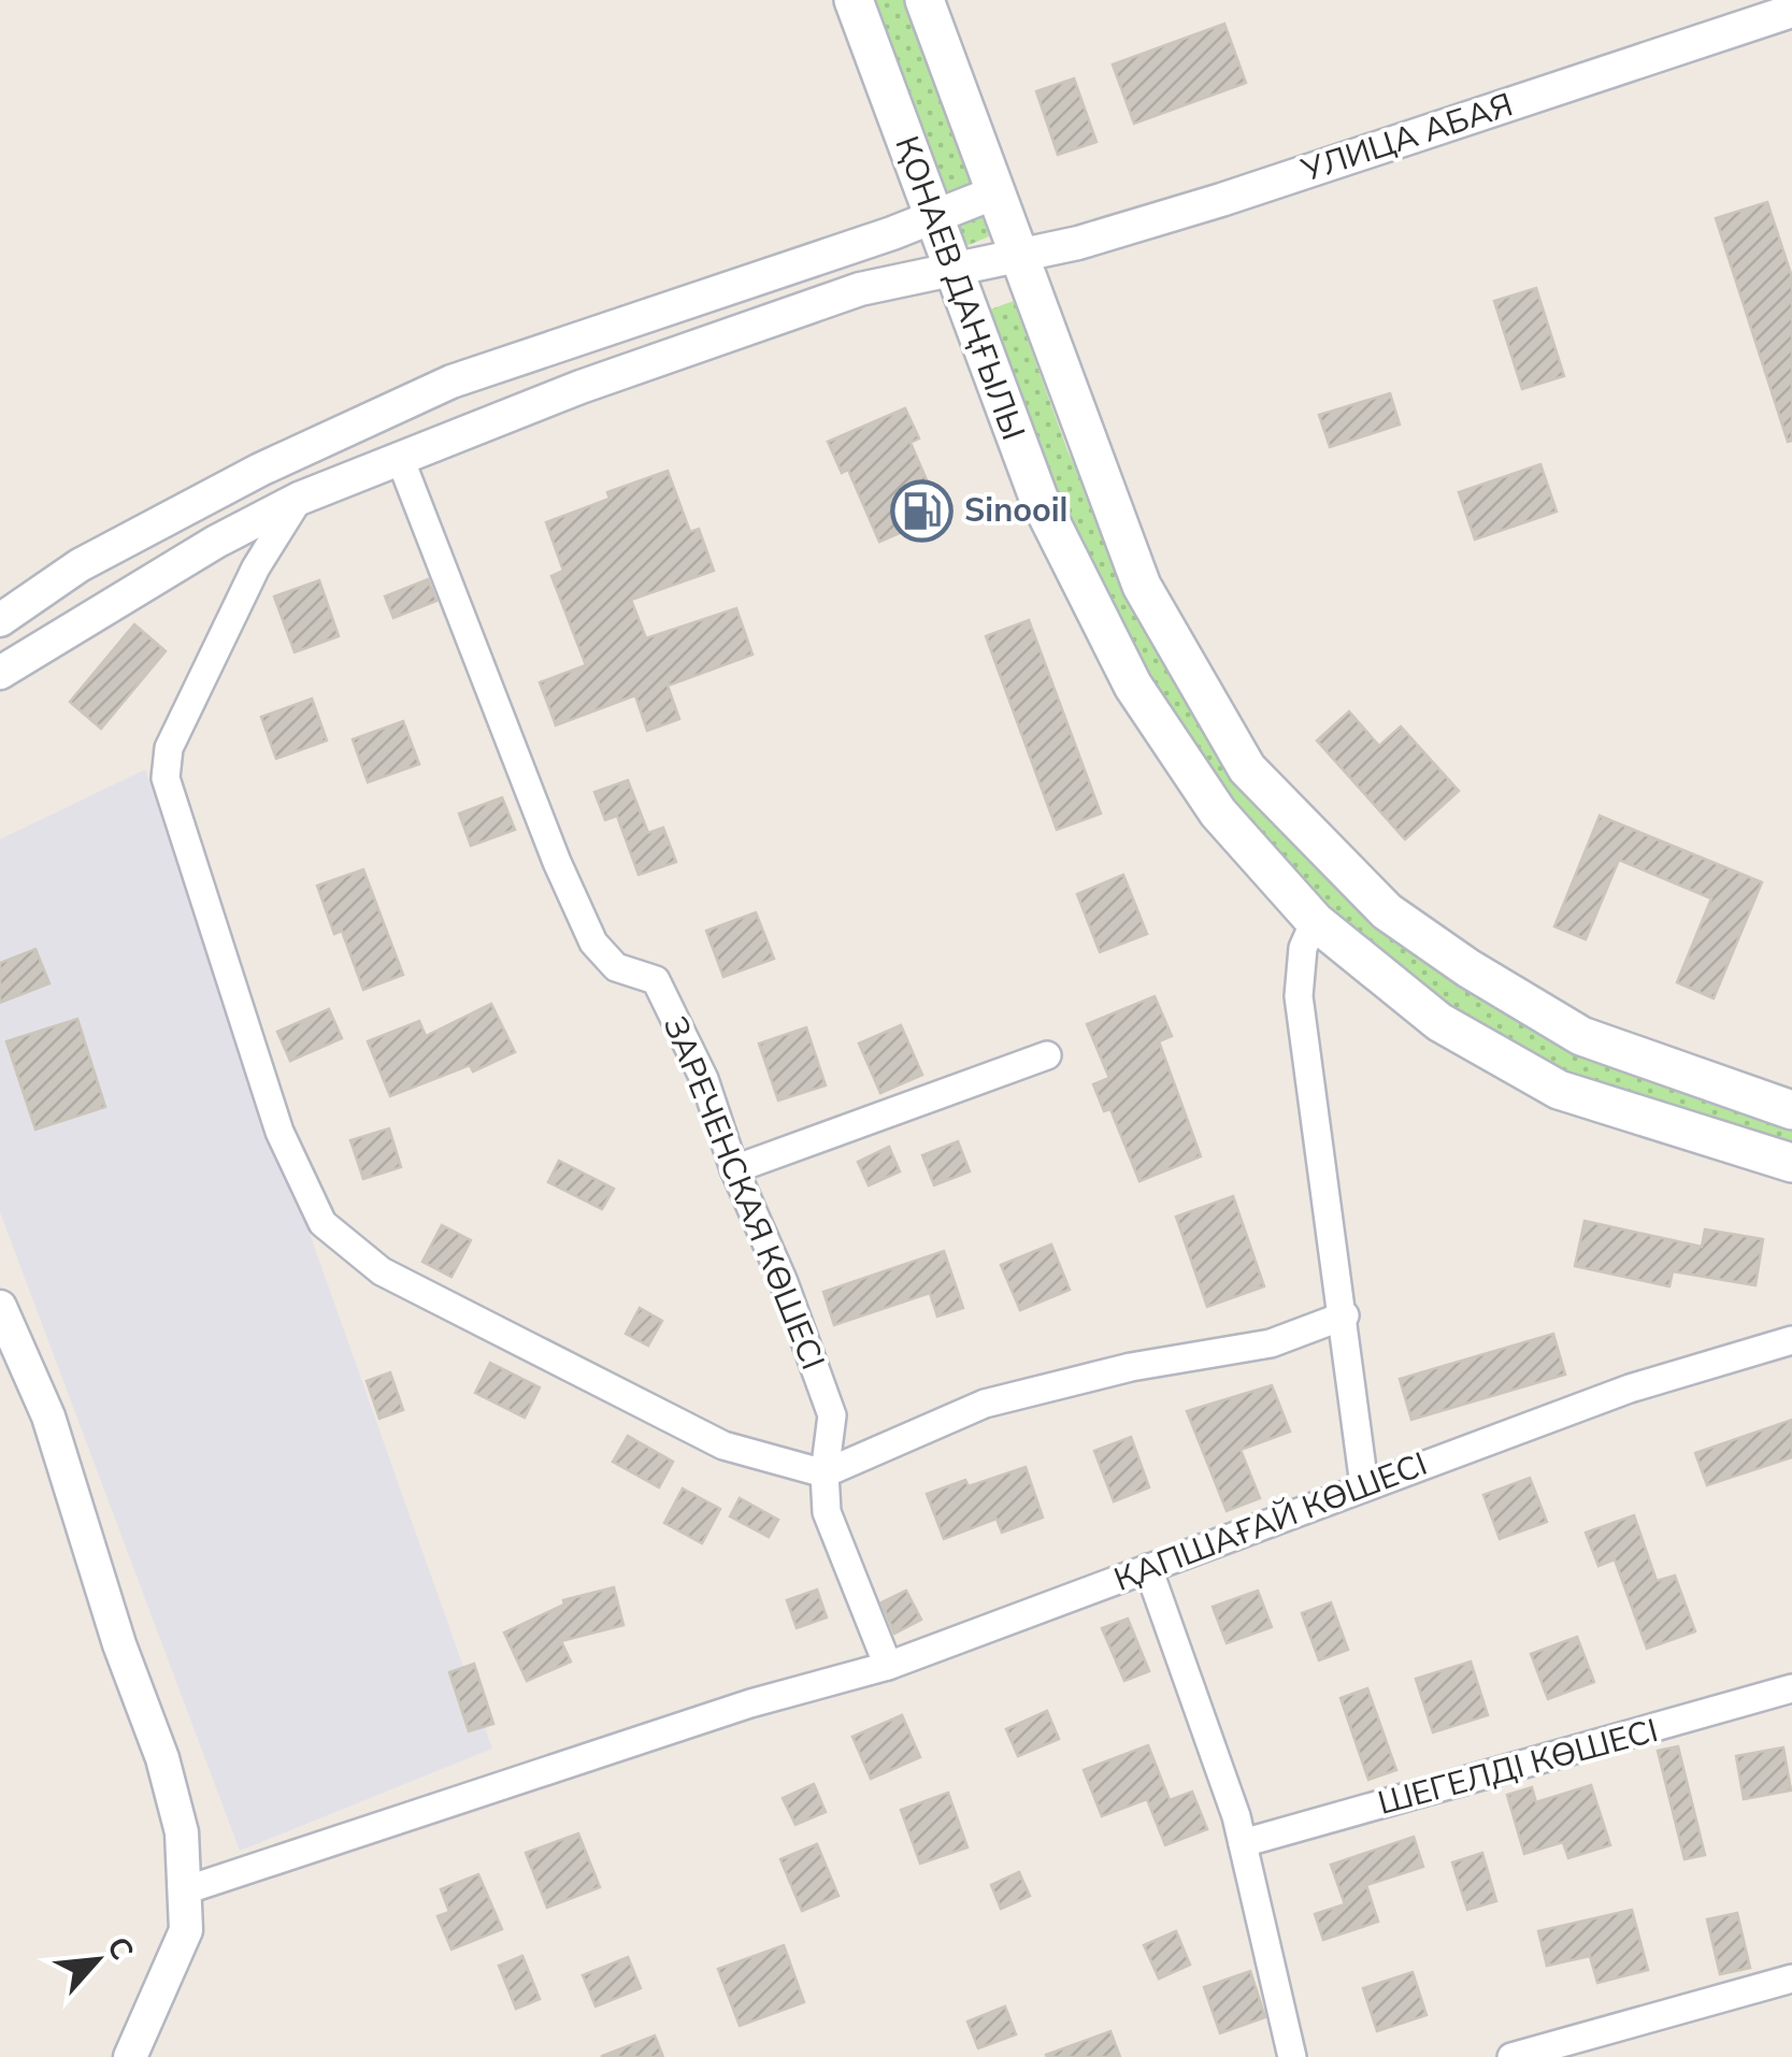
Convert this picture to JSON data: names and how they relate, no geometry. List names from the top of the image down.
{
  "streets": {
    "main road": ["ҚОНАЕВ ДАҢҒЫЛЫ"],
    "street": [
      "УЛИЦА АБАЯ",
      "ЗАРЕЧЕНСКАЯ КӨШЕСІ",
      "ҚАПШАҒАЙ КӨШЕСІ",
      "ШЕГЕЛДІ КӨШЕСІ"
    ]
  },
  "crossings": [
    ["УЛИЦА АБАЯ", "ҚОНАЕВ ДАҢҒЫЛЫ"],
    ["УЛИЦА АБАЯ", "ЗАРЕЧЕНСКАЯ КӨШЕСІ"],
    ["ЗАРЕЧЕНСКАЯ КӨШЕСІ", "ҚАПШАҒАЙ КӨШЕСІ"]
  ],
  "places": {
    "fuel station": ["Sinooil"]
  },
  "north": "top right"
}
